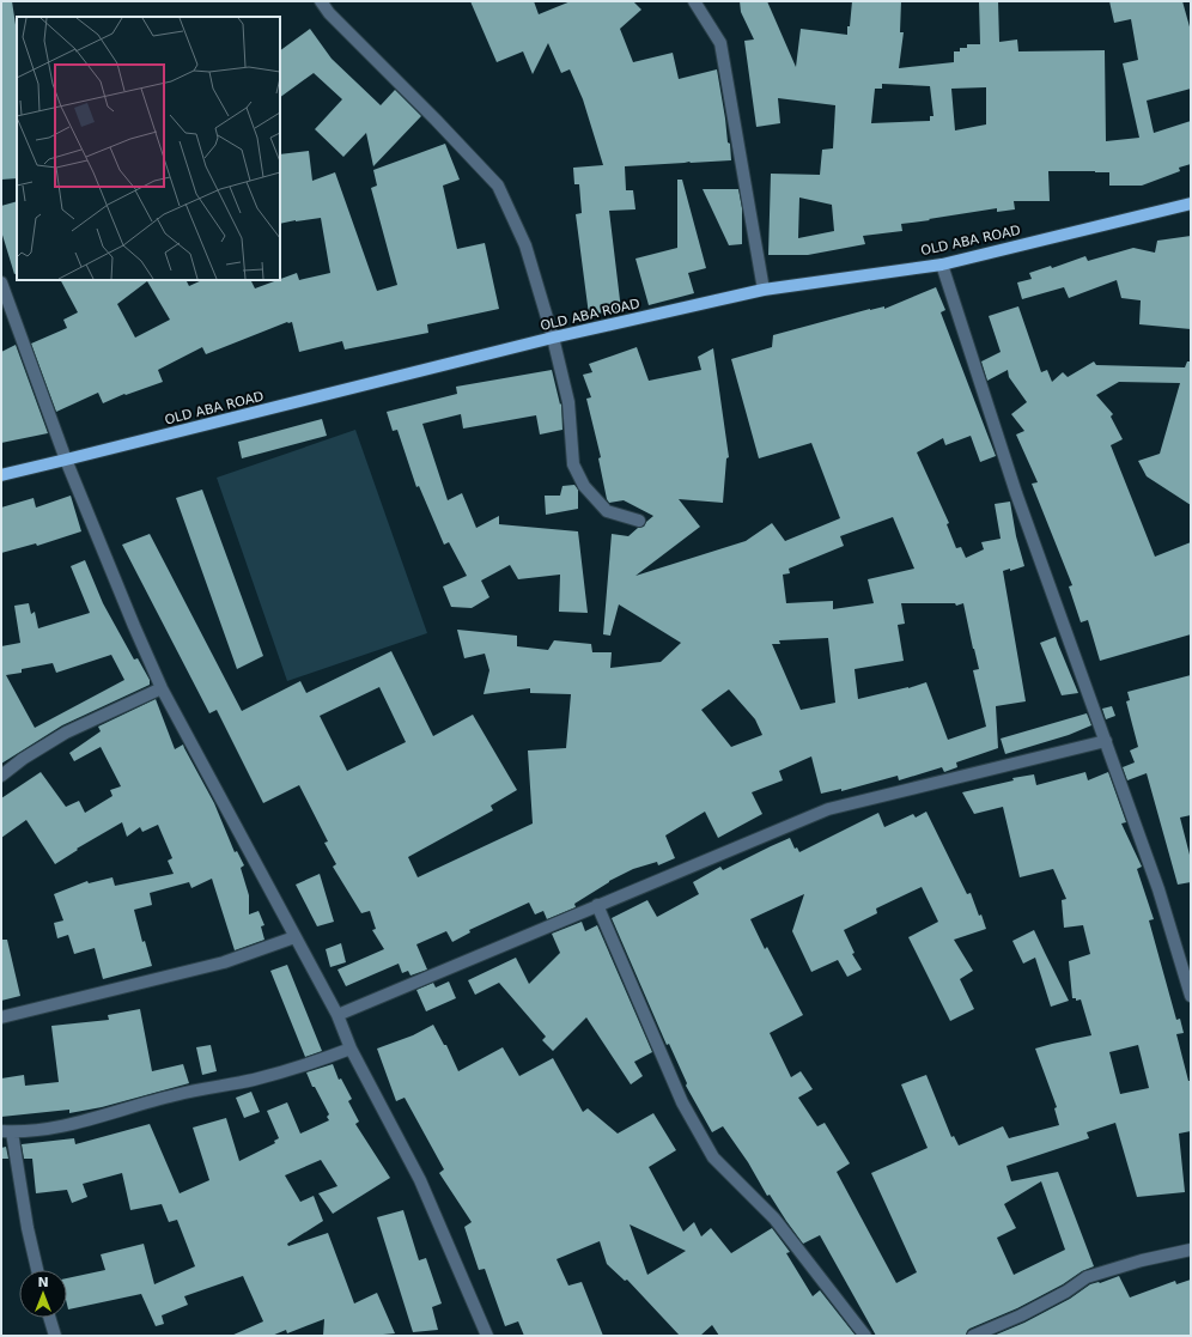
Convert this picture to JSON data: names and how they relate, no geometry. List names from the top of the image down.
{
  "streets": {
    "main road": ["OLD ABA ROAD"]
  },
  "north": "top"
}
